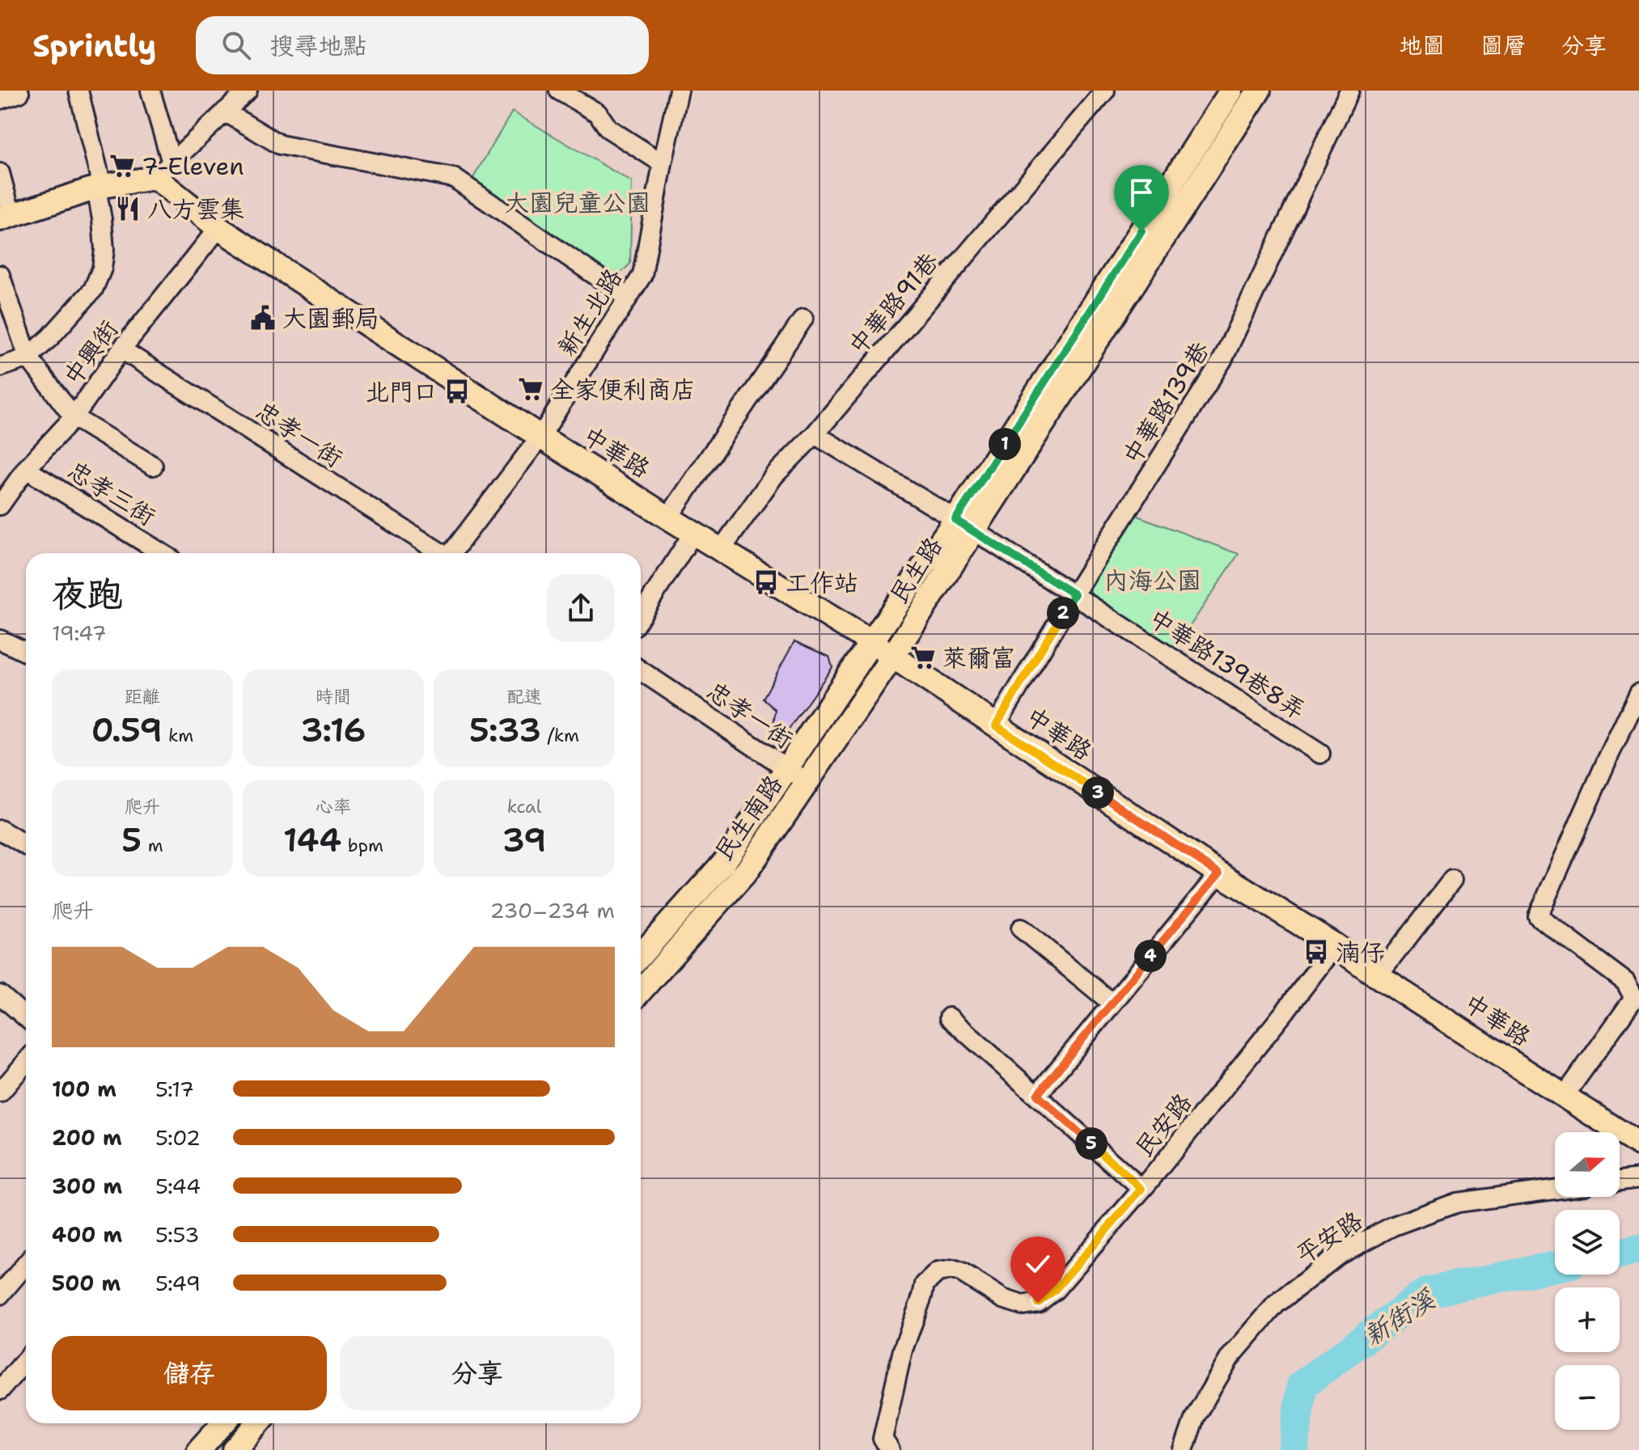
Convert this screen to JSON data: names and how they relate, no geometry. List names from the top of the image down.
{
  "streets": {
    "main road": ["中華路", "民生路", "民生南路"],
    "street": [
      "中華路91巷",
      "新生北路",
      "中興街",
      "中華路139巷",
      "忠孝一街",
      "忠孝三街",
      "中華路139巷8弄",
      "民安路",
      "平安路"
    ]
  },
  "crossings": [
    ["中華路91巷", "中華路"],
    ["中華路91巷", "中華路139巷8弄"],
    ["新生北路", "中華路"],
    ["中興街", "忠孝一街"],
    ["中興街", "中華路"],
    ["中興街", "忠孝三街"],
    ["中華路139巷", "中華路"],
    ["中華路139巷", "中華路139巷8弄"],
    ["忠孝一街", "民生南路"],
    ["中華路", "民生路"],
    ["中華路", "民生南路"],
    ["中華路", "民安路"],
    ["民生路", "中華路139巷8弄"],
    ["民生路", "民生南路"]
  ],
  "water": ["新街溪"],
  "parks": ["大園兒童公園", "內海公園"],
  "places": {
    "supermarket": ["7-Eleven", "全家便利商店", "萊爾富"],
    "restaurant": ["八方雲集"],
    "public building": ["大園郵局"],
    "bus stop": ["北門口", "工作站", "湳仔"]
  },
  "north": "right",
  "page": {
    "header": "Sprintly",
    "search": "搜尋地點",
    "nav": ["地圖", "圖層", "分享"],
    "pins": [
      "1",
      "2",
      "3",
      "4",
      "5"
    ],
    "heading": ["夜跑", "19:47"],
    "stats": [
      ["距離", "0.59 km"],
      ["時間", "3:16"],
      ["配速", "5:33 /km"],
      ["爬升", "5 m"],
      ["心率", "144 bpm"],
      ["kcal", "39"]
    ],
    "chart": ["爬升", "230–234 m"],
    "list": [
      {
        "name": "100 m",
        "note": "5:17"
      },
      {
        "name": "200 m",
        "note": "5:02"
      },
      {
        "name": "300 m",
        "note": "5:44"
      },
      {
        "name": "400 m",
        "note": "5:53"
      },
      {
        "name": "500 m",
        "note": "5:49"
      }
    ],
    "map_buttons": ["+", "−"],
    "buttons": ["儲存", "分享"]
  }
}
